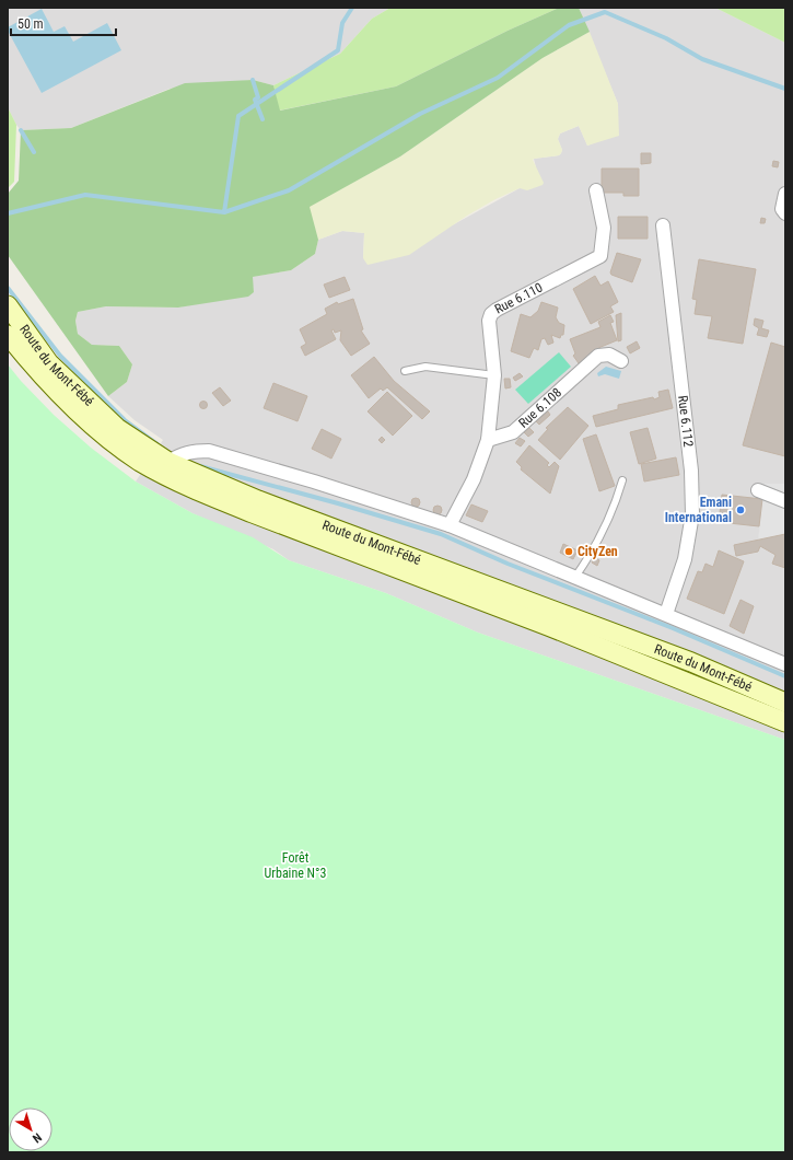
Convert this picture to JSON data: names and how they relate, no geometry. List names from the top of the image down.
{
  "streets": {
    "street": [
      "Rue 6.110",
      "Route du Mont-Fébé",
      "Rue 6.108",
      "Rue 6.112"
    ]
  },
  "crossings": [
    ["Rue 6.110", "Rue 6.108"]
  ],
  "parks": ["Forêt Urbaine N°3"],
  "places": ["Emani International", "CityZen"],
  "scale_bar": "50 m",
  "north": "bottom right"
}
